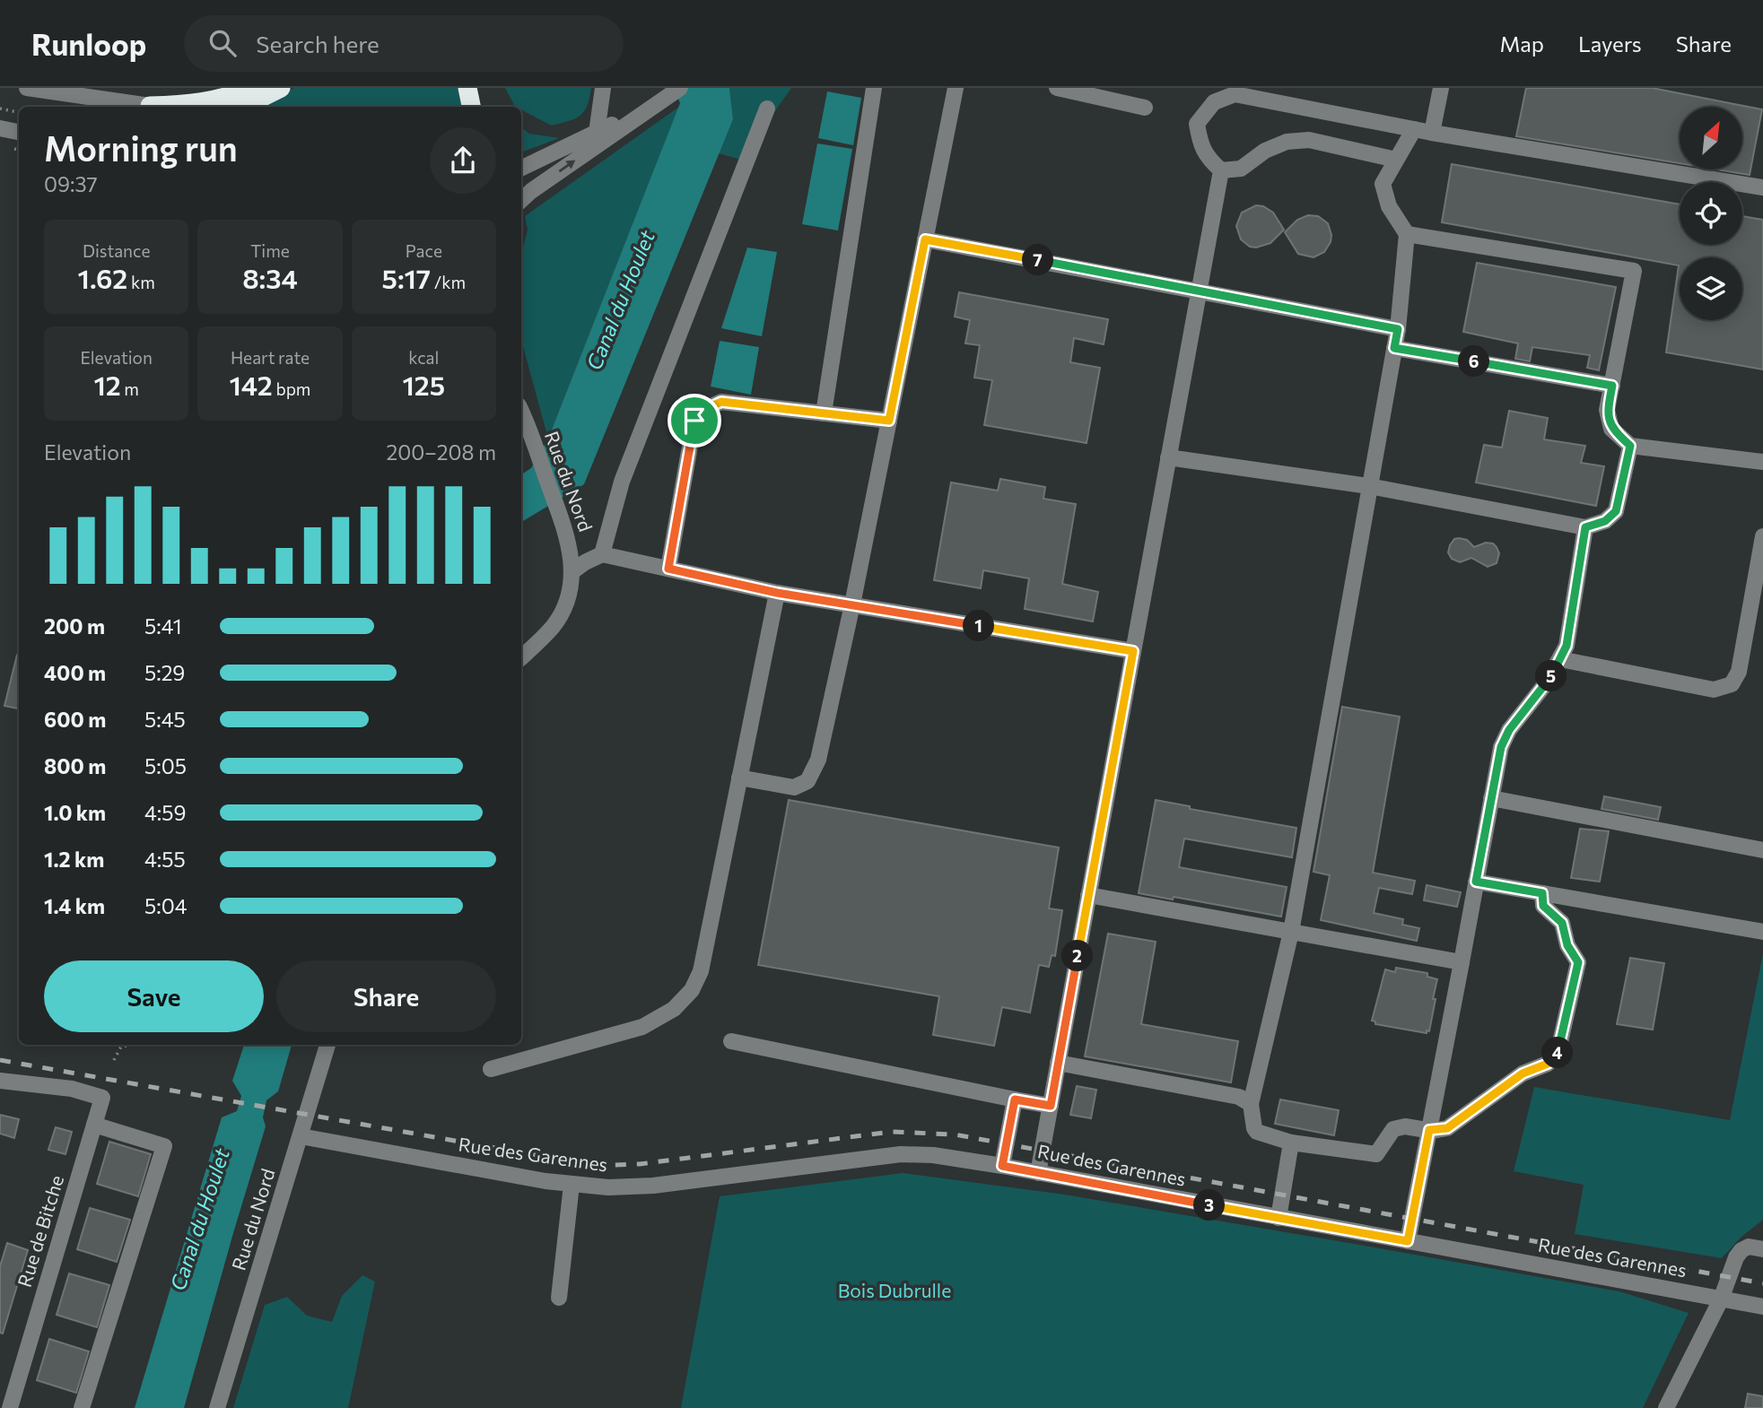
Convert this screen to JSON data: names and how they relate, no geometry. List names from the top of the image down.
{
  "streets": {
    "street": ["Rue du Nord", "Rue des Garennes", "Rue de Bitche"]
  },
  "crossings": [
    ["Rue du Nord", "Rue des Garennes"]
  ],
  "water": ["Canal du Houlet"],
  "parks": ["Bois Dubrulle"],
  "north": "top right",
  "page": {
    "header": "Runloop",
    "search": "Search here",
    "nav": ["Map", "Layers", "Share"],
    "heading": ["Morning run", "09:37"],
    "stats": [
      ["Distance", "1.62 km"],
      ["Time", "8:34"],
      ["Pace", "5:17 /km"],
      ["Elevation", "12 m"],
      ["Heart rate", "142 bpm"],
      ["kcal", "125"]
    ],
    "pins": [
      "7",
      "6",
      "1",
      "5",
      "2",
      "4",
      "3"
    ],
    "chart": ["Elevation", "200–208 m"],
    "list": [
      {
        "name": "200 m",
        "note": "5:41"
      },
      {
        "name": "400 m",
        "note": "5:29"
      },
      {
        "name": "600 m",
        "note": "5:45"
      },
      {
        "name": "800 m",
        "note": "5:05"
      },
      {
        "name": "1.0 km",
        "note": "4:59"
      },
      {
        "name": "1.2 km",
        "note": "4:55"
      },
      {
        "name": "1.4 km",
        "note": "5:04"
      }
    ],
    "buttons": ["Save", "Share"]
  }
}
